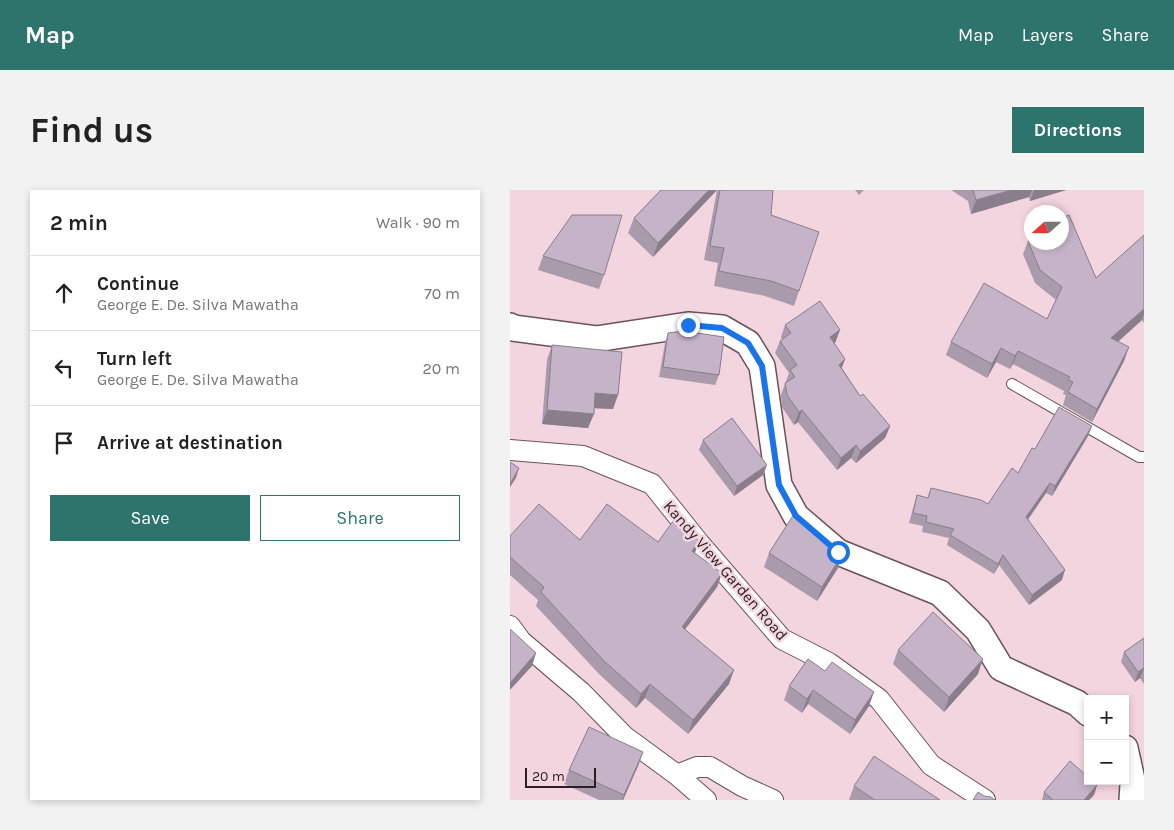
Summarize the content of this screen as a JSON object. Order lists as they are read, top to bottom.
{
  "streets": {
    "street": ["Kandy View Garden Road"]
  },
  "scale_bar": "20 m",
  "north": "left",
  "page": {
    "header": "Map",
    "nav": ["Map", "Layers", "Share"],
    "buttons": [
      "Directions",
      ["Save", "Share"]
    ],
    "title": "Find us",
    "heading": ["2 min", "Walk · 90 m"],
    "list": [
      ["Continue", "George E. De. Silva Mawatha", "70 m"],
      ["Turn left", "George E. De. Silva Mawatha", "20 m"],
      "Arrive at destination"
    ],
    "map_buttons": ["+", "−"],
    "scale": "20 m"
  }
}
